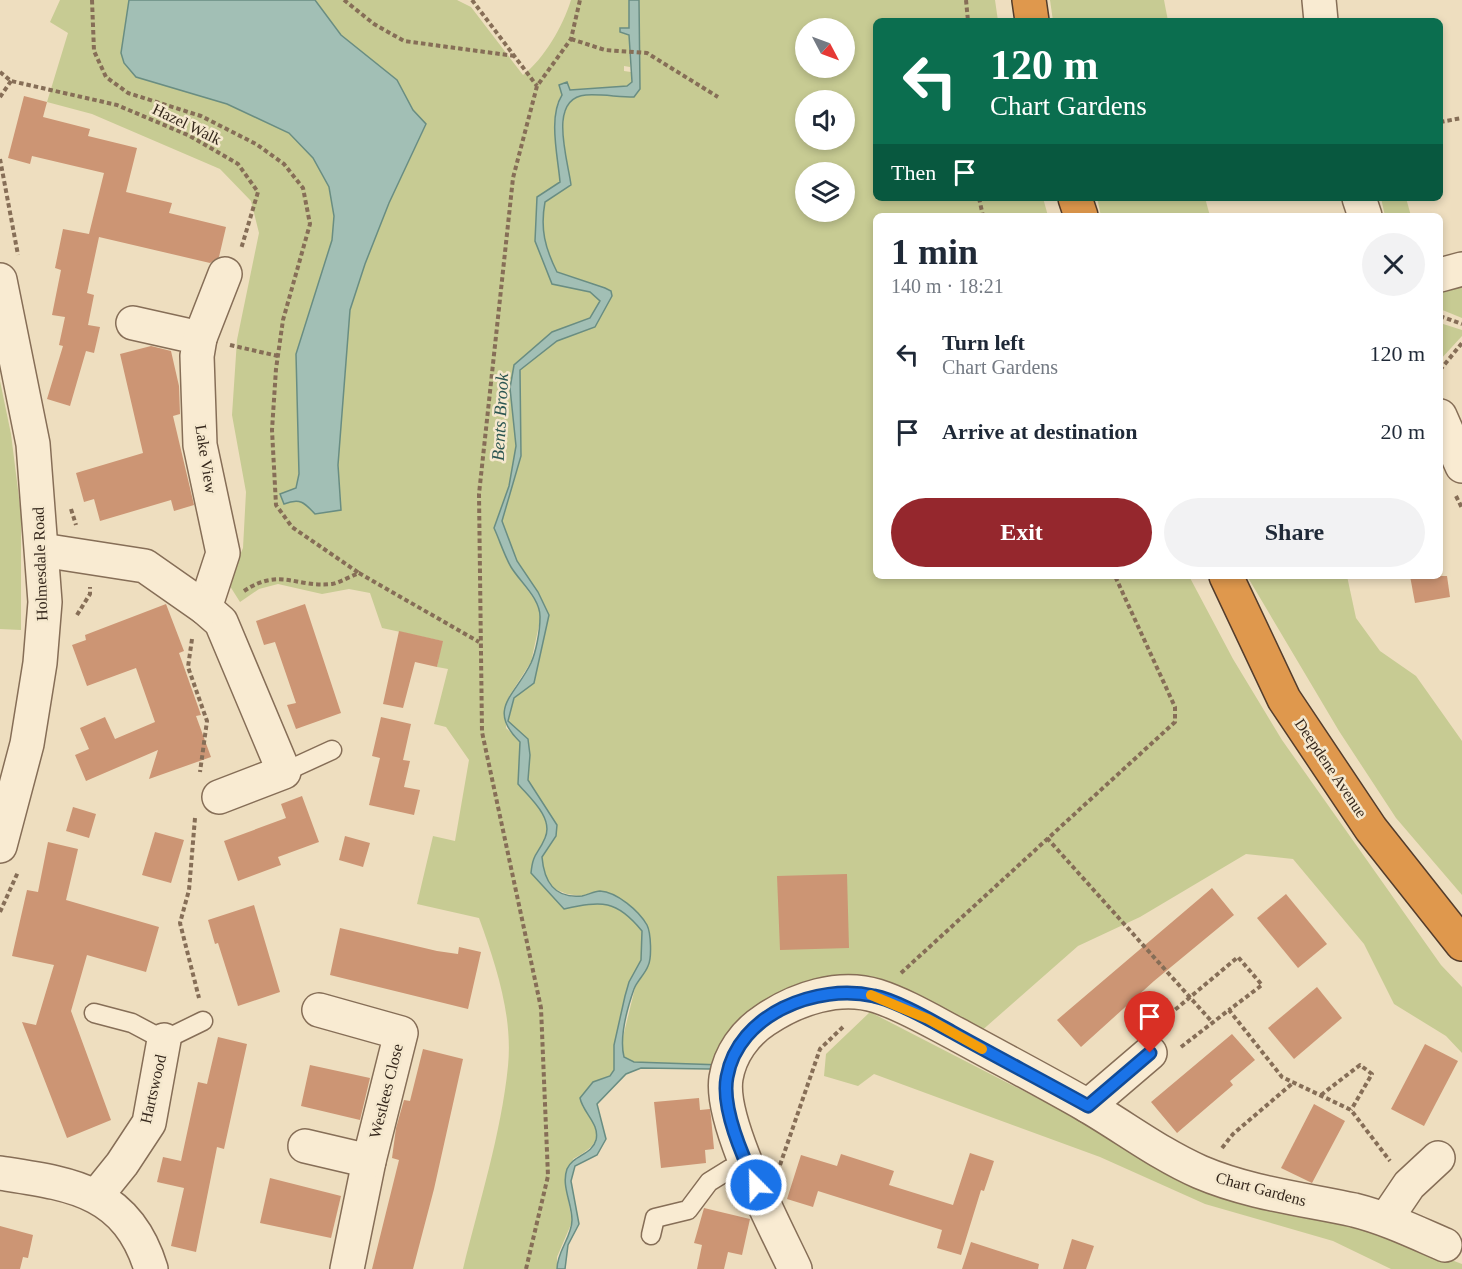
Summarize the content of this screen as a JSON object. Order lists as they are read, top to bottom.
{
  "streets": {
    "highway": ["Deepdene Avenue"],
    "street": [
      "Lake View",
      "Holmesdale Road",
      "Hartswood",
      "Westlees Close",
      "Chart Gardens"
    ],
    "path": ["Hazel Walk"]
  },
  "crossings": [
    ["Hazel Walk", "Lake View"]
  ],
  "water": ["Bents Brook"],
  "north": "bottom right",
  "page": {
    "turn": ["120 m", "Chart Gardens"],
    "then": "Then",
    "heading": ["1 min", "140 m · 18:21"],
    "list": [
      {
        "name": "Turn left",
        "note": "Chart Gardens",
        "value": "120 m"
      },
      {
        "name": "Arrive at destination",
        "value": "20 m"
      }
    ],
    "buttons": ["Exit", "Share"]
  }
}
